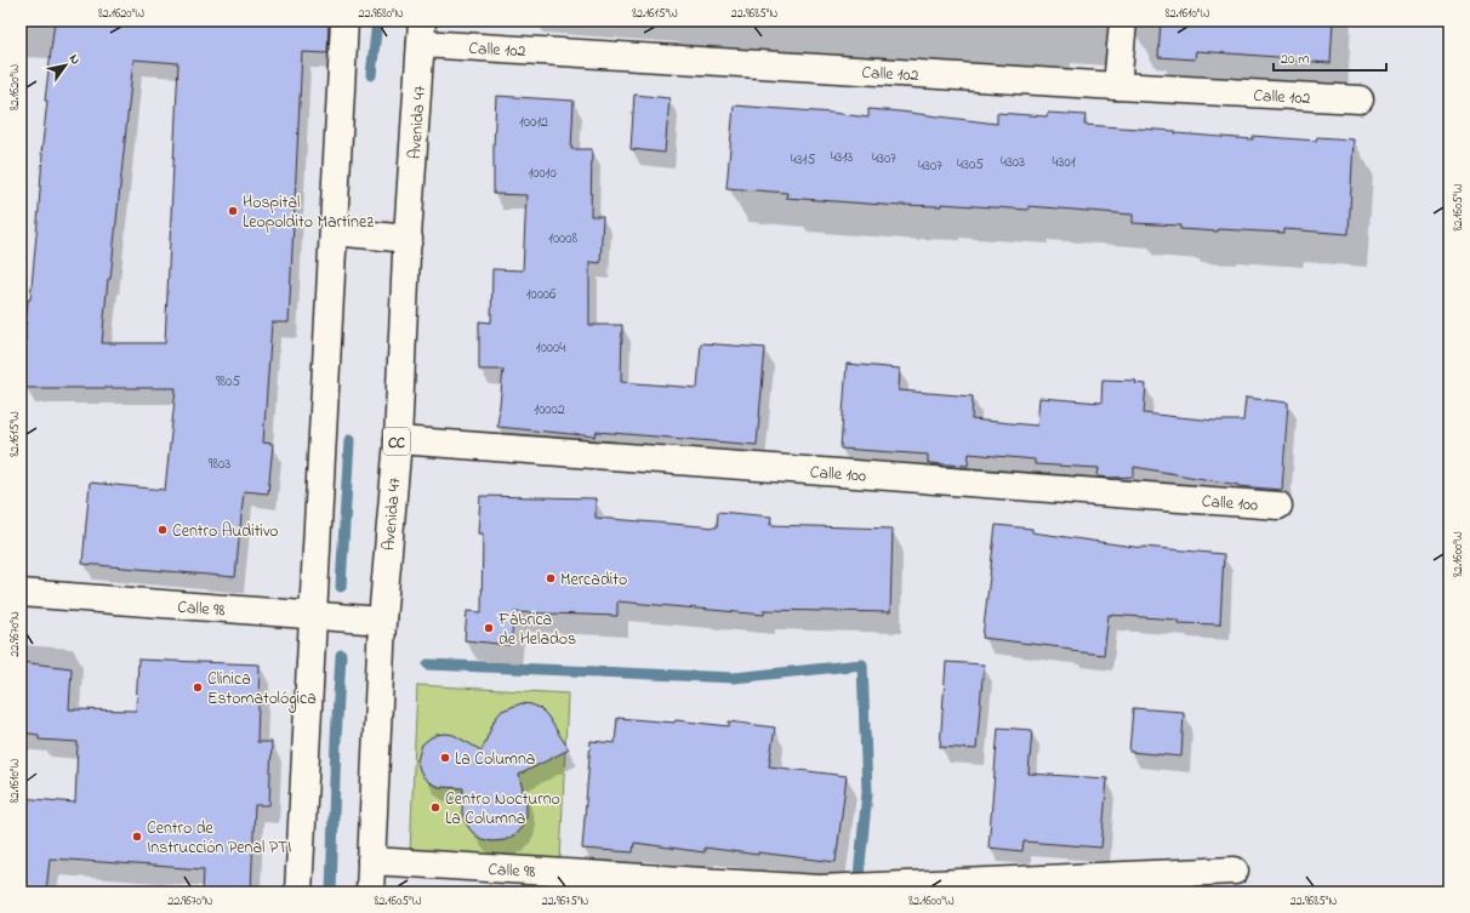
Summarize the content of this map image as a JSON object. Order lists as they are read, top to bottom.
{
  "streets": {
    "street": [
      "Calle 102",
      "Avenida 47",
      "CC",
      "Calle 100",
      "Calle 98"
    ]
  },
  "crossings": [
    ["Calle 102", "Avenida 47"],
    ["Avenida 47", "Calle 100"],
    ["Avenida 47", "Calle 98"]
  ],
  "places": [
    "Hospital Leopoldito Martínez",
    "Centro Auditivo",
    "Mercadito",
    "Fábrica de Helados",
    "Clínica Estomatológica",
    "La Columna",
    "Centro Nocturno La Columna",
    "Centro de Instrucción Penal PTI"
  ],
  "house_numbers": [
    "10012",
    "4313",
    "4307",
    "4315",
    "4303",
    "4301",
    "4305",
    "4307",
    "10010",
    "10008",
    "10006",
    "10004",
    "9805",
    "10002",
    "9803"
  ],
  "scale_bar": "20 m",
  "north": "top right",
  "coordinates": [
    "82.1620°W",
    "22.9680°N",
    "82.1615°W",
    "22.9685°N",
    "82.1610°W",
    "82.1605°W",
    "82.1600°W",
    "22.9670°N",
    "22.9675°N"
  ]
}
